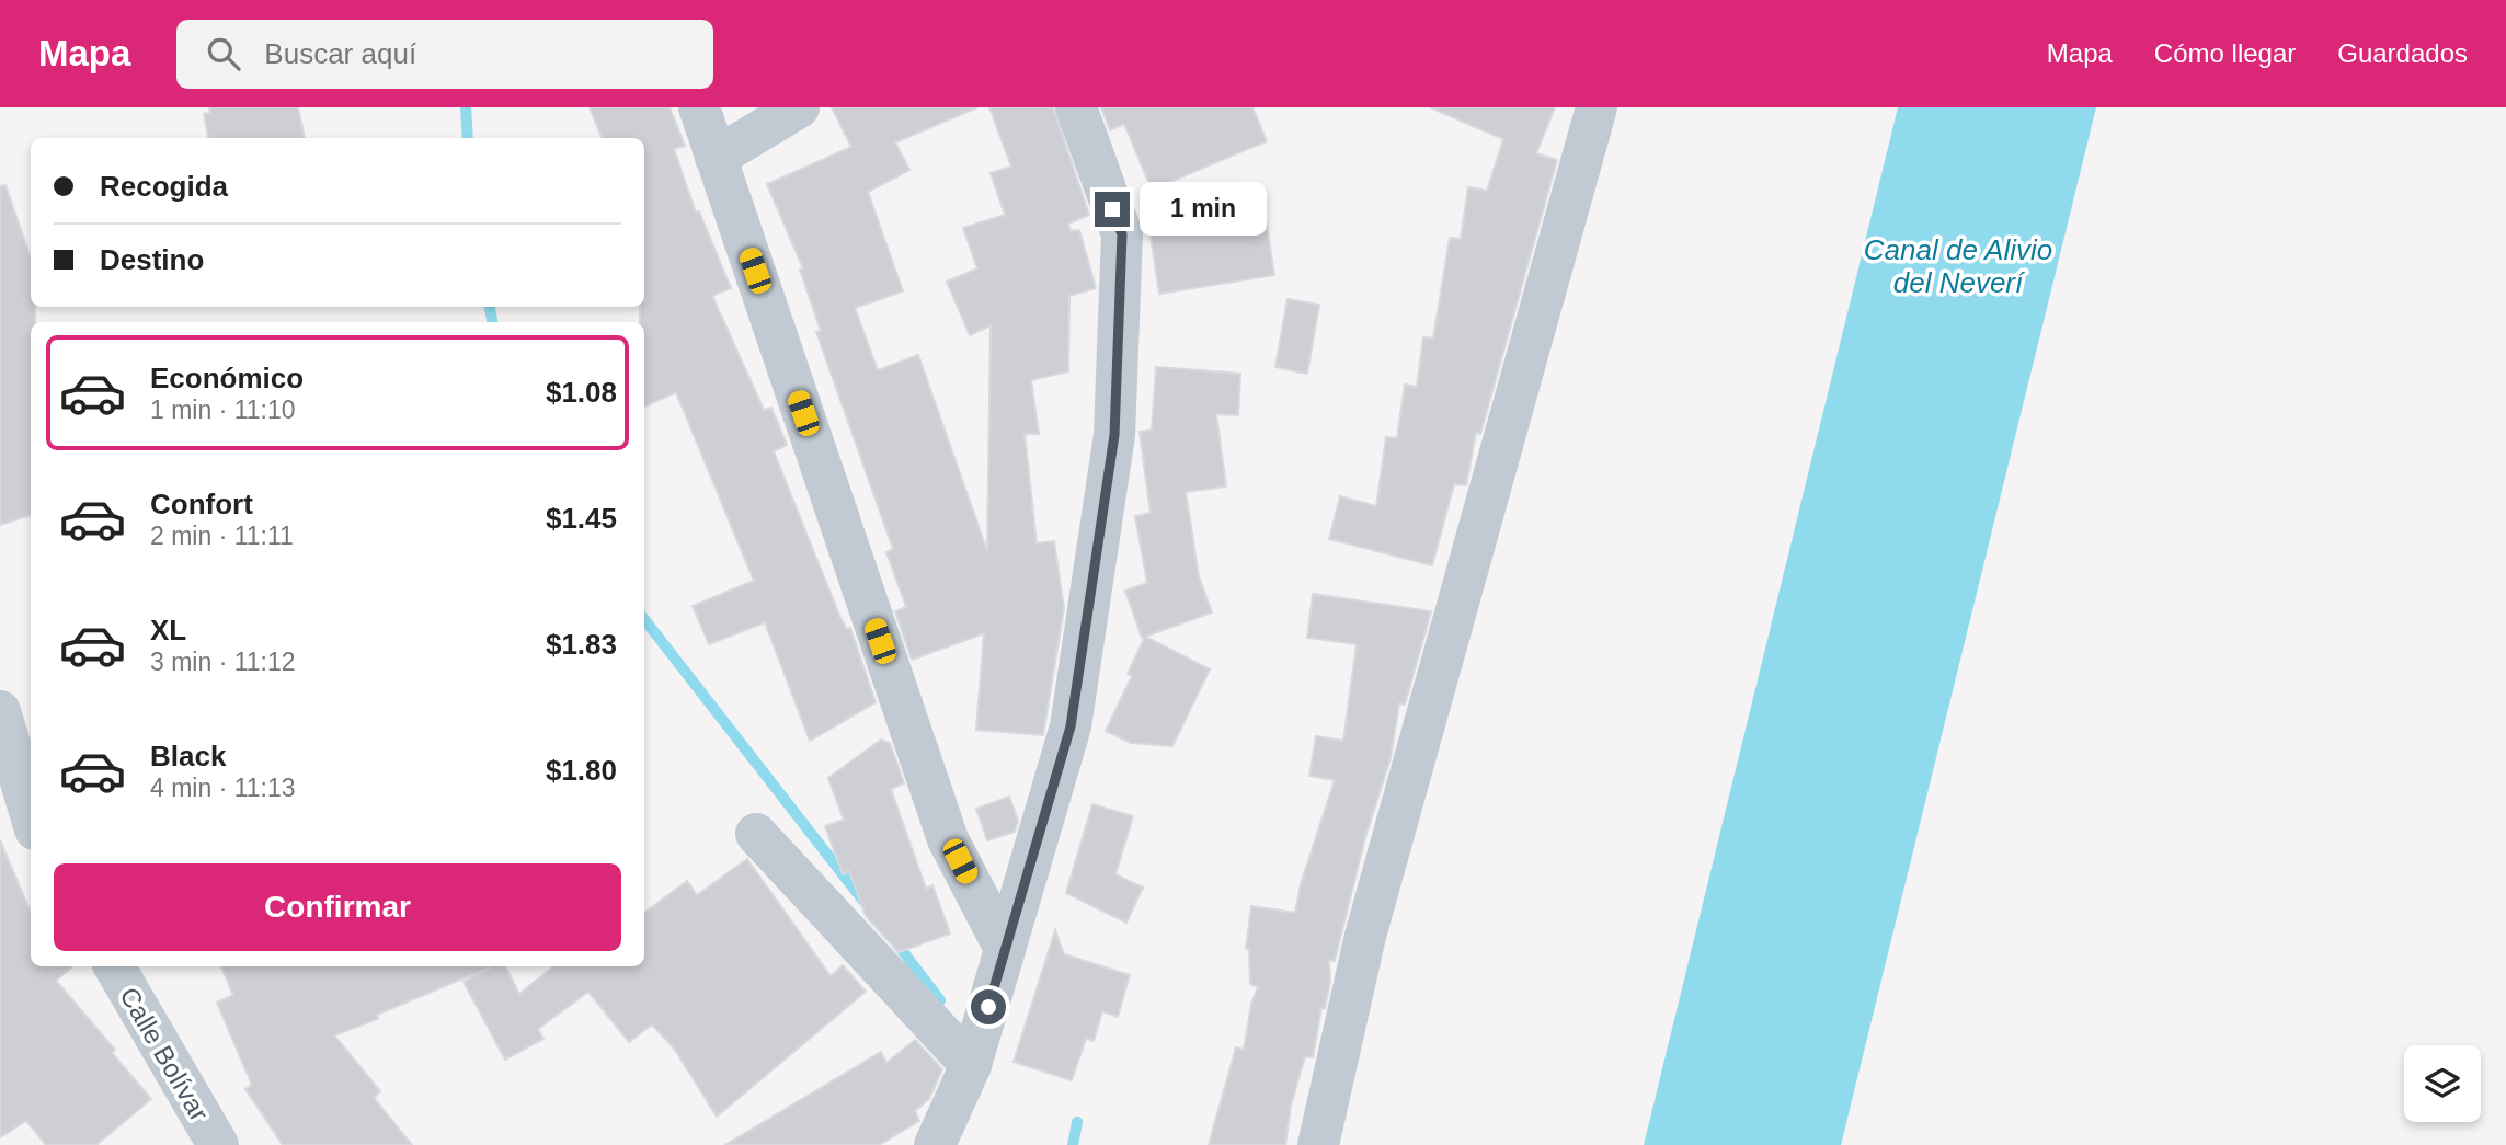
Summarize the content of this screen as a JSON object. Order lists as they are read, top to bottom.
{
  "streets": {
    "street": ["Calle Bolívar"]
  },
  "water": ["Canal de Alivio del Neverí"],
  "page": {
    "header": "Mapa",
    "search": "Buscar aquí",
    "nav": ["Mapa", "Cómo llegar", "Guardados"],
    "banner": ["Recogida", "Destino"],
    "bubble": "1 min",
    "list": [
      {
        "name": "Económico",
        "note": "1 min · 11:10",
        "value": "$1.08"
      },
      {
        "name": "Confort",
        "note": "2 min · 11:11",
        "value": "$1.45"
      },
      {
        "name": "XL",
        "note": "3 min · 11:12",
        "value": "$1.83"
      },
      {
        "name": "Black",
        "note": "4 min · 11:13",
        "value": "$1.80"
      }
    ],
    "buttons": "Confirmar"
  }
}
